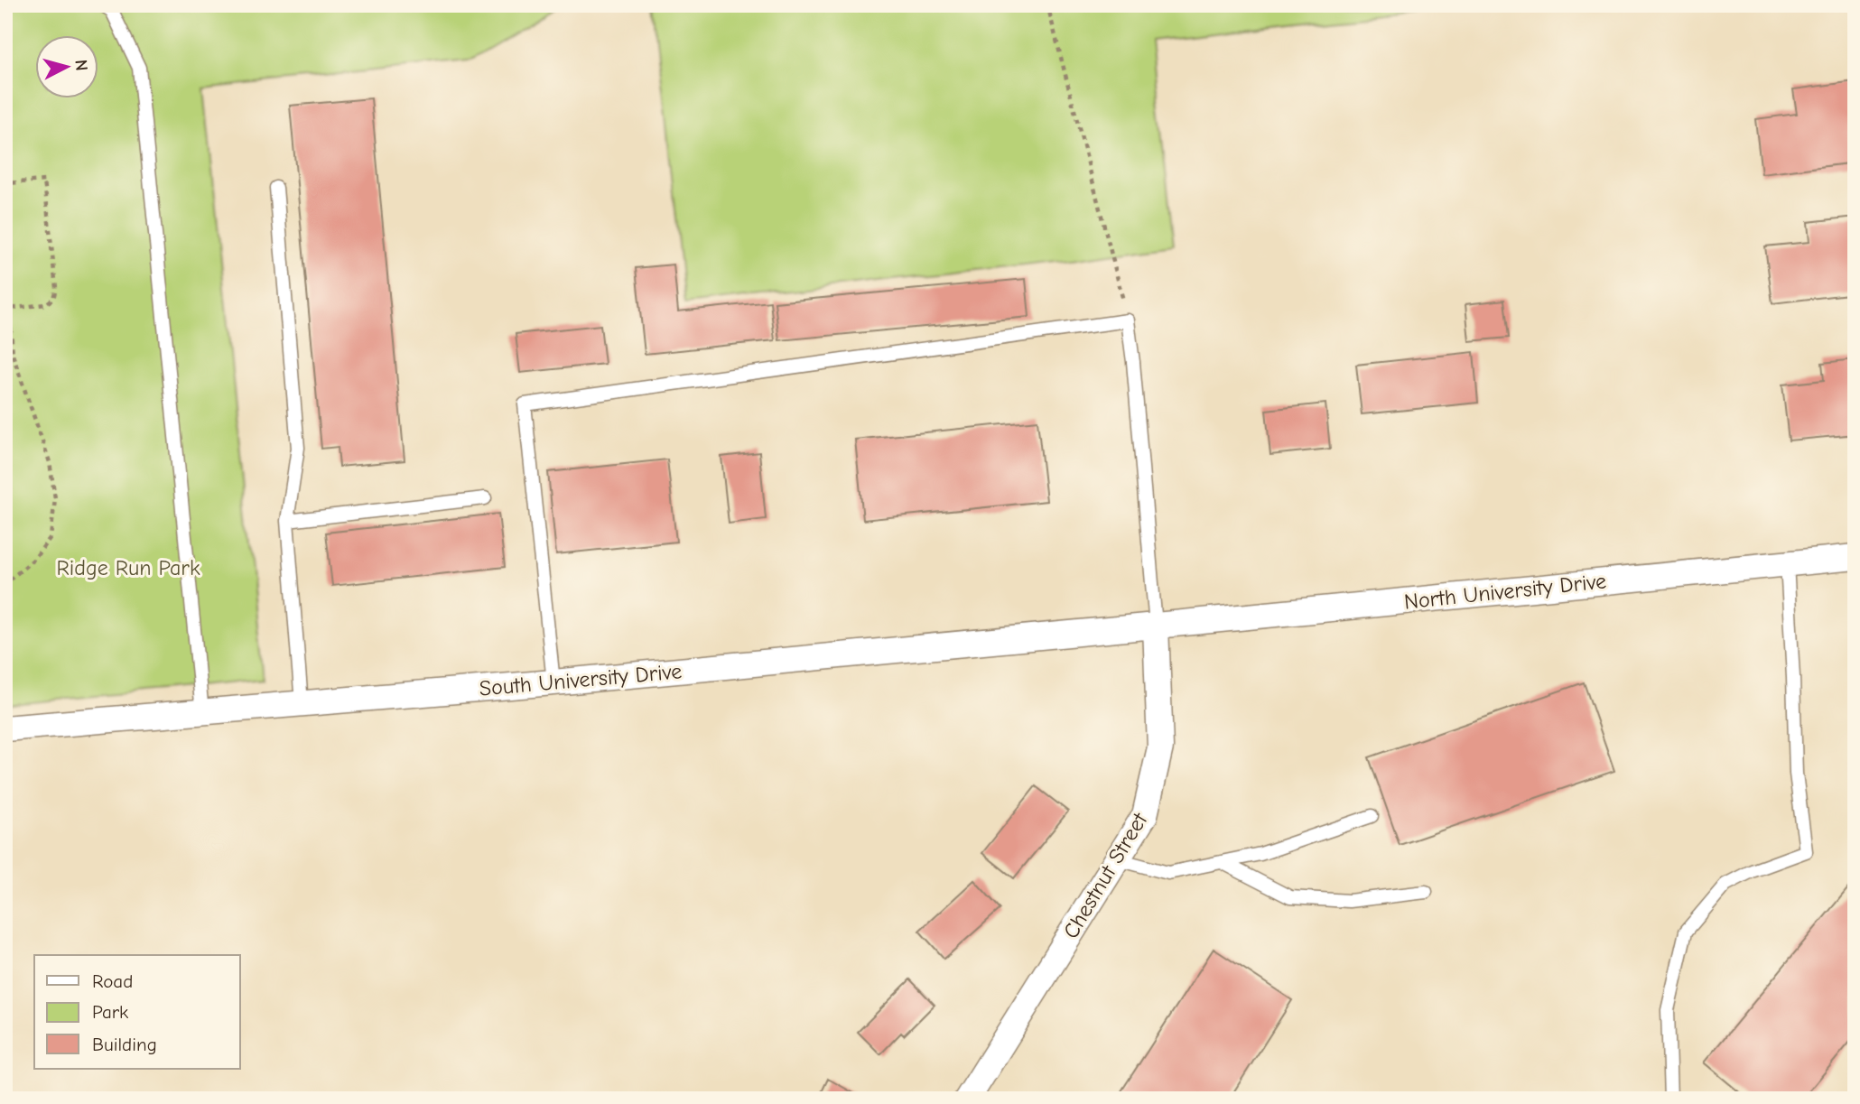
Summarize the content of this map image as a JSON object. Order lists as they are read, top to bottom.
{
  "streets": {
    "street": ["North University Drive", "South University Drive", "Chestnut Street"]
  },
  "crossings": [
    ["North University Drive", "South University Drive"],
    ["North University Drive", "Chestnut Street"],
    ["South University Drive", "Chestnut Street"]
  ],
  "parks": ["Ridge Run Park"],
  "legend": ["Road", "Park", "Building"],
  "north": "right"
}
